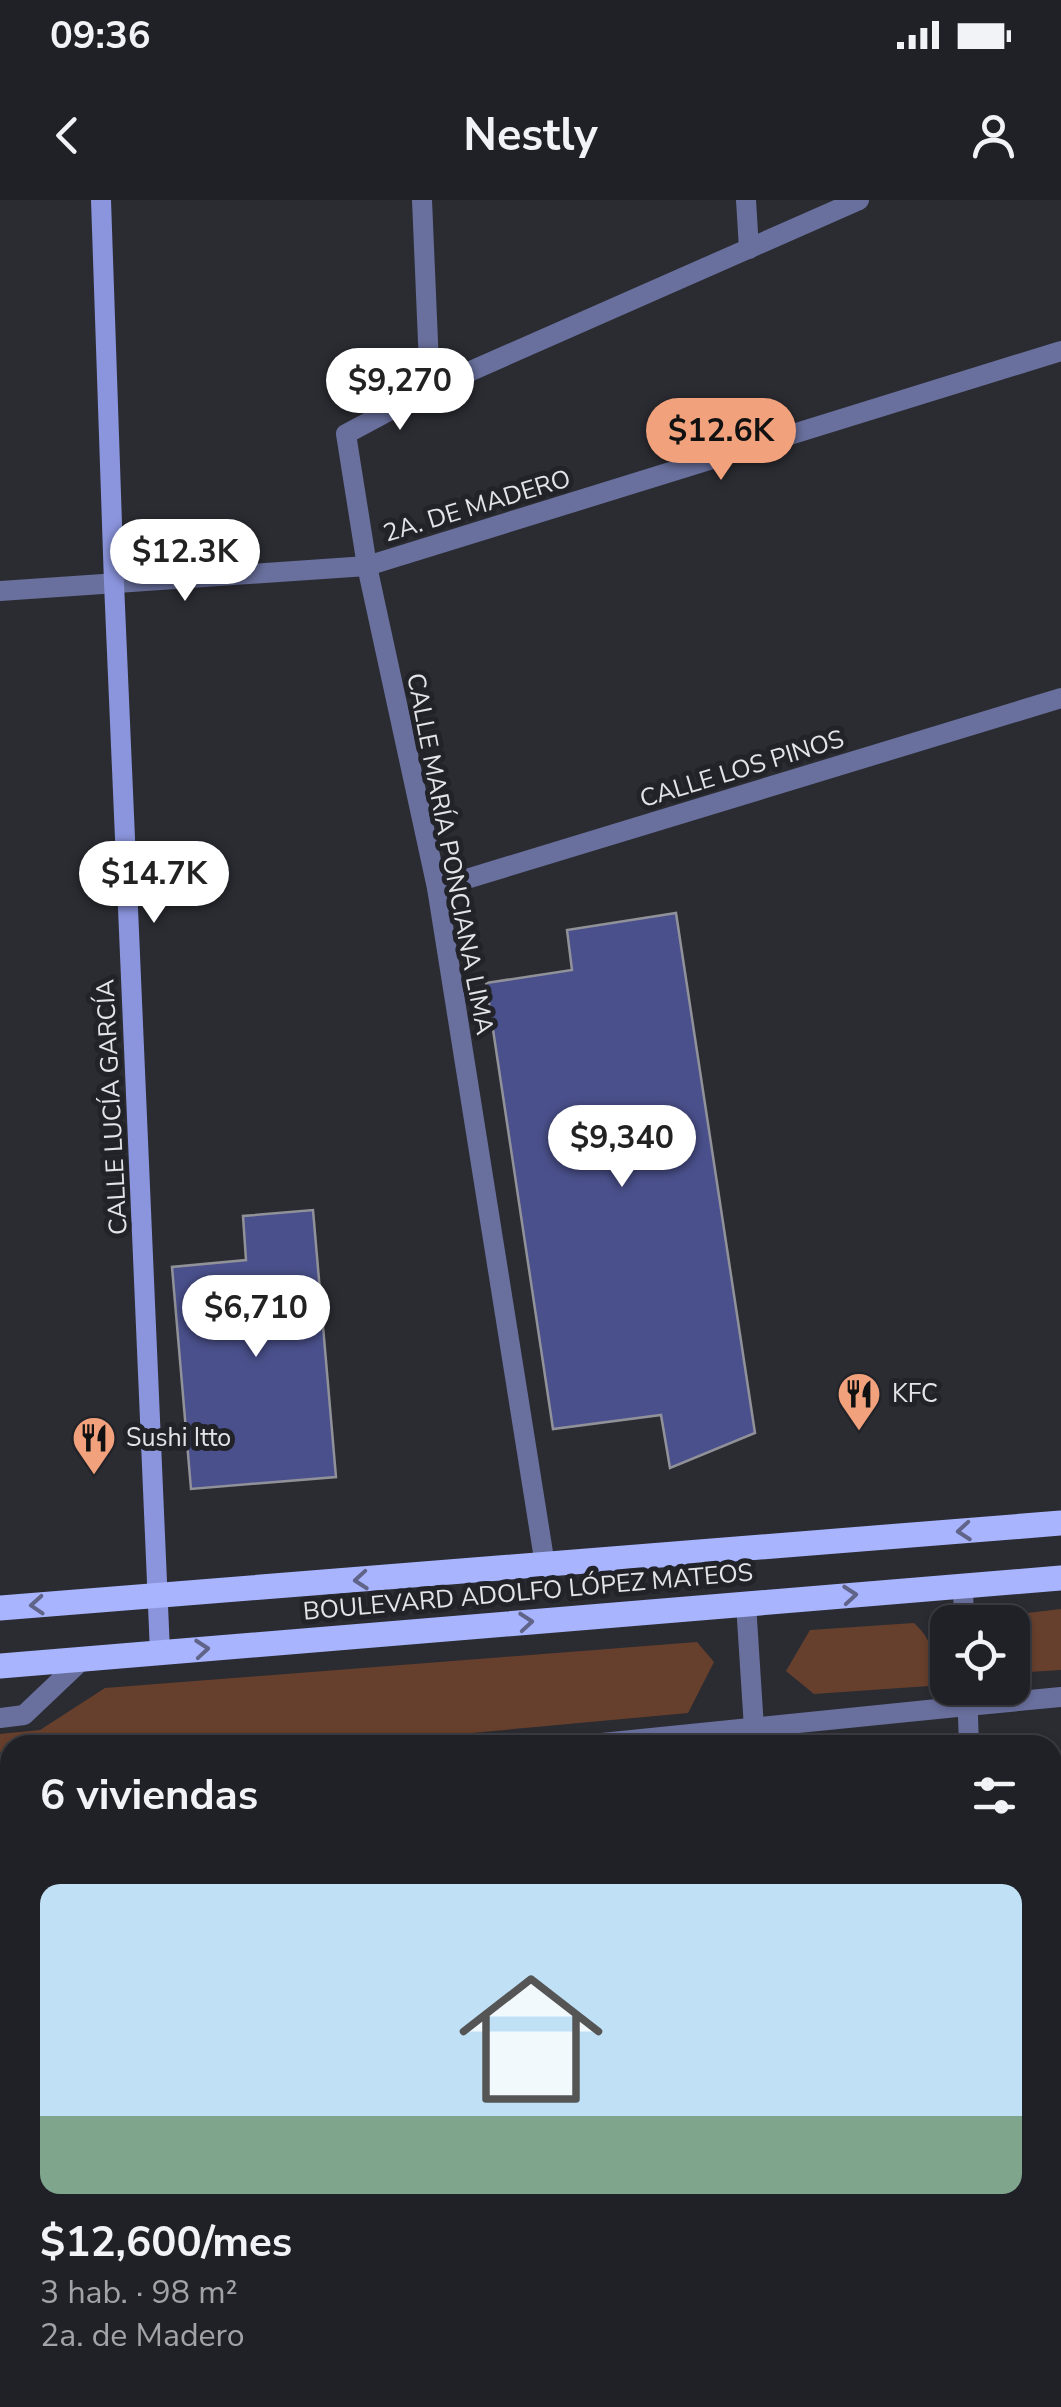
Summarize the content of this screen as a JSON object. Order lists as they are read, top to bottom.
{
  "streets": {
    "main road": ["BOULEVARD ADOLFO LÓPEZ MATEOS"],
    "street": [
      "2A. DE MADERO",
      "CALLE LOS PINOS",
      "CALLE MARÍA PONCIANA LIMA",
      "CALLE LUCÍA GARCÍA"
    ]
  },
  "crossings": [
    ["2A. DE MADERO", "CALLE MARÍA PONCIANA LIMA"],
    ["2A. DE MADERO", "CALLE LUCÍA GARCÍA"],
    ["CALLE LOS PINOS", "CALLE MARÍA PONCIANA LIMA"],
    ["CALLE MARÍA PONCIANA LIMA", "BOULEVARD ADOLFO LÓPEZ MATEOS"],
    ["CALLE LUCÍA GARCÍA", "BOULEVARD ADOLFO LÓPEZ MATEOS"]
  ],
  "places": {
    "restaurant": ["KFC", "Sushi Itto"]
  },
  "page": {
    "status": "09:36",
    "header": "Nestly",
    "price": [
      "$9,270",
      "$12.6K",
      "$12.3K",
      "$14.7K",
      "$9,340",
      "$6,710"
    ],
    "heading": "6 viviendas",
    "list": [
      {
        "name": "$12,600/mes",
        "note": "3 hab. · 98 m² · 2a. de Madero"
      }
    ]
  }
}
